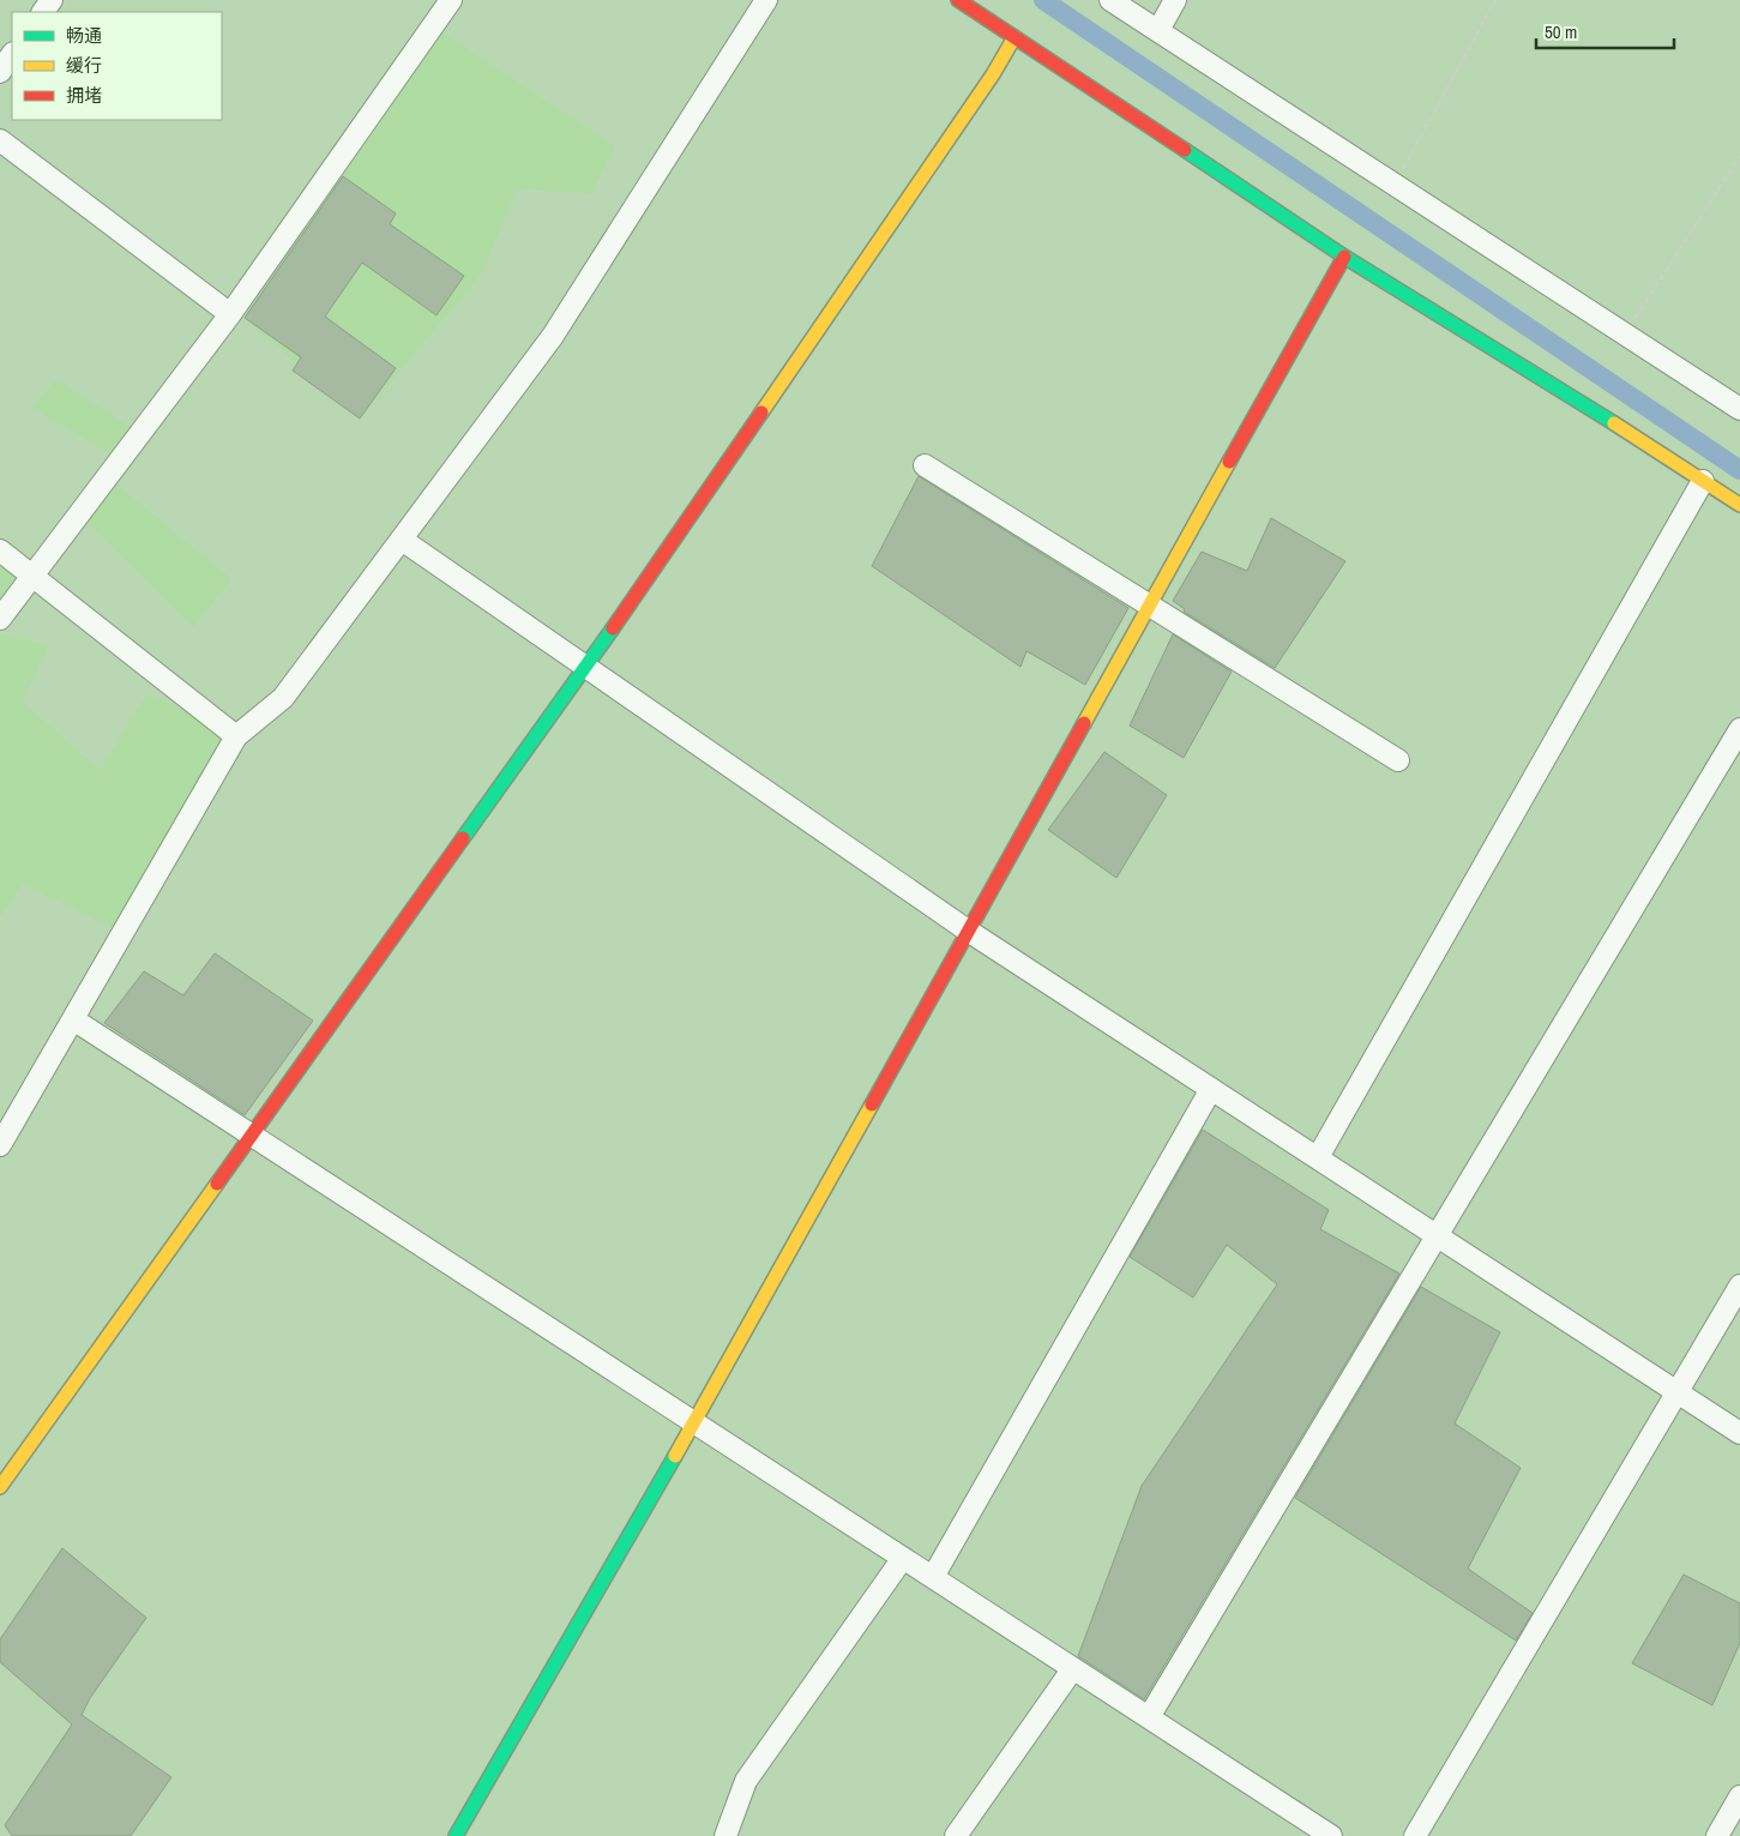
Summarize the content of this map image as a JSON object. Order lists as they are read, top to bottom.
{
  "legend": ["畅通", "缓行", "拥堵"],
  "scale_bar": "50 m"
}
